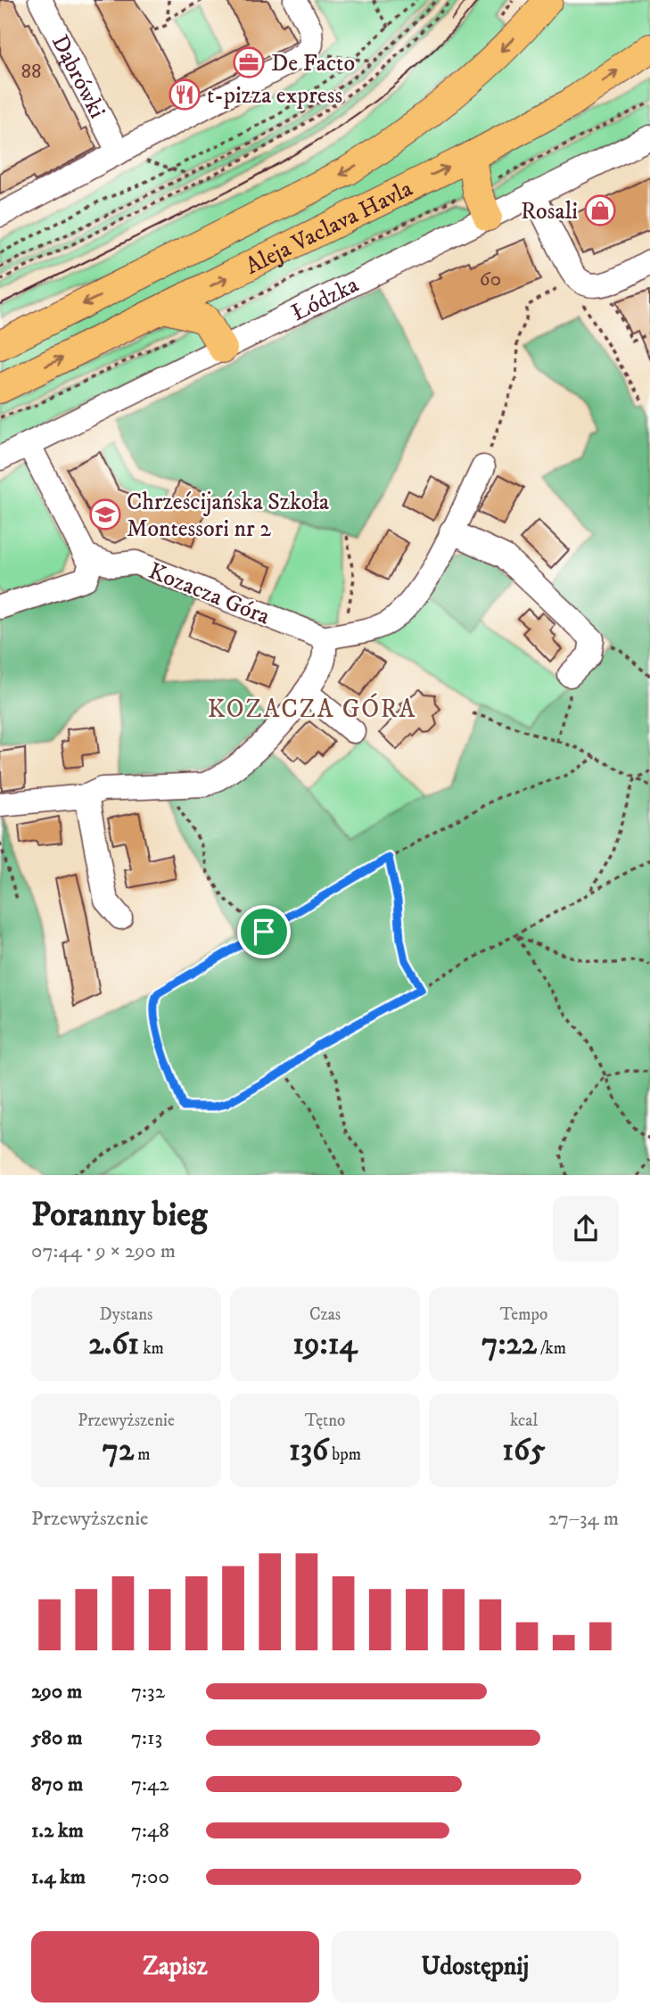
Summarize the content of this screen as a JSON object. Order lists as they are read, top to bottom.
{
  "streets": {
    "main road": ["Aleja Vaclava Havla"],
    "street": ["Dąbrówki", "Łódzka", "Kozacza Góra"]
  },
  "districts": ["KOZACZA GÓRA"],
  "places": {
    "office": ["De Facto"],
    "restaurant": ["t-pizza express"],
    "shop": ["Rosali"],
    "school or university": ["Chrześcijańska Szkoła Montessori nr 2"]
  },
  "house_numbers": ["88", "60"],
  "page": {
    "heading": ["Poranny bieg", "07:44 · 9 × 290 m"],
    "stats": [
      ["Dystans", "2.61 km"],
      ["Czas", "19:14"],
      ["Tempo", "7:22 /km"],
      ["Przewyższenie", "72 m"],
      ["Tętno", "136 bpm"],
      ["kcal", "165"]
    ],
    "chart": ["Przewyższenie", "27–34 m"],
    "list": [
      {
        "name": "290 m",
        "note": "7:32"
      },
      {
        "name": "580 m",
        "note": "7:13"
      },
      {
        "name": "870 m",
        "note": "7:42"
      },
      {
        "name": "1.2 km",
        "note": "7:48"
      },
      {
        "name": "1.4 km",
        "note": "7:00"
      }
    ],
    "buttons": ["Zapisz", "Udostępnij"]
  }
}
